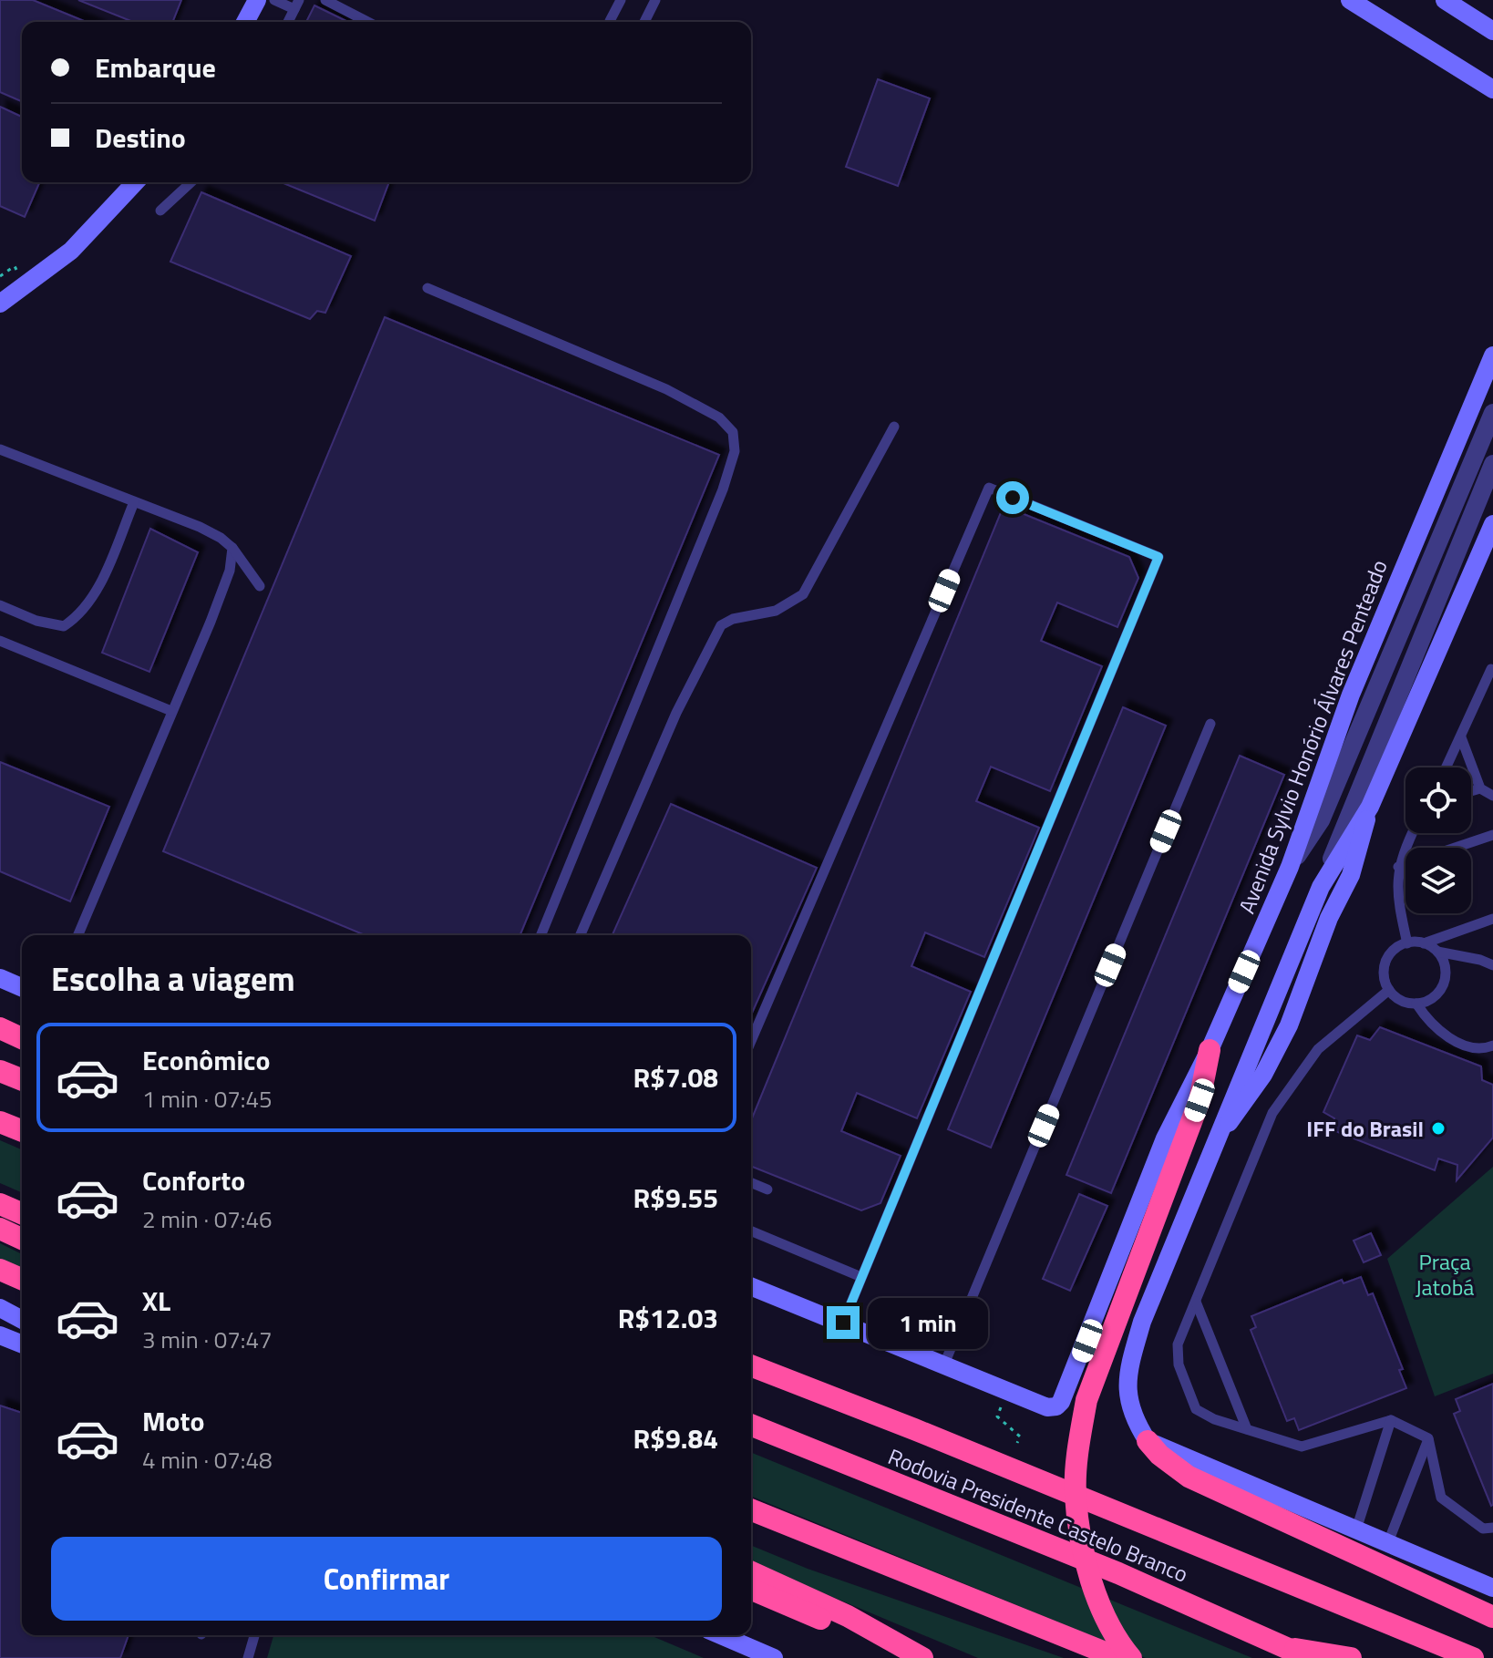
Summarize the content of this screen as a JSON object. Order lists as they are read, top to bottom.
{
  "streets": {
    "highway": ["Rodovia Presidente Castelo Branco"],
    "street": ["Avenida Sylvio Honório Álvares Penteado"]
  },
  "parks": ["Praça Jatobá"],
  "places": ["IFF do Brasil"],
  "page": {
    "banner": ["Embarque", "Destino"],
    "heading": "Escolha a viagem",
    "list": [
      {
        "name": "Econômico",
        "note": "1 min · 07:45",
        "value": "R$7.08"
      },
      {
        "name": "Conforto",
        "note": "2 min · 07:46",
        "value": "R$9.55"
      },
      {
        "name": "XL",
        "note": "3 min · 07:47",
        "value": "R$12.03"
      },
      {
        "name": "Moto",
        "note": "4 min · 07:48",
        "value": "R$9.84"
      }
    ],
    "bubble": "1 min",
    "buttons": "Confirmar"
  }
}
